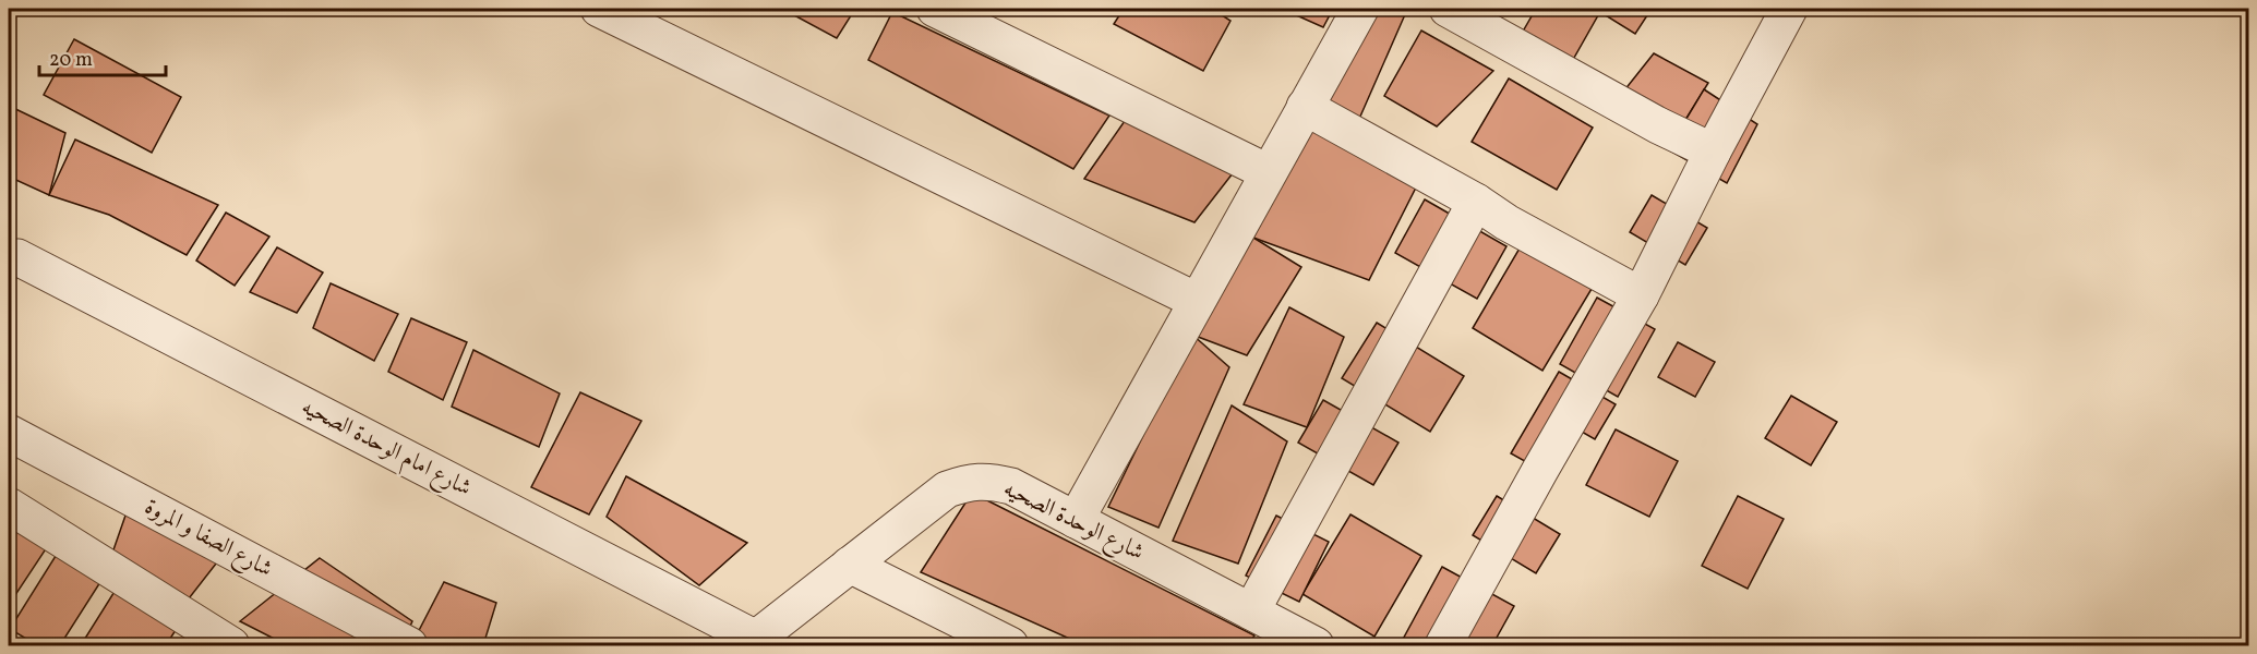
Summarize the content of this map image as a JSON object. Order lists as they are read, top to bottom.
{
  "streets": {
    "street": ["شارع امام الوحدة الصحيه", "شارع الوحدة الصحيه", "شارع الصفا و المروة"]
  },
  "crossings": [
    ["شارع امام الوحدة الصحيه", "شارع الوحدة الصحيه"]
  ],
  "scale_bar": "20 m"
}
